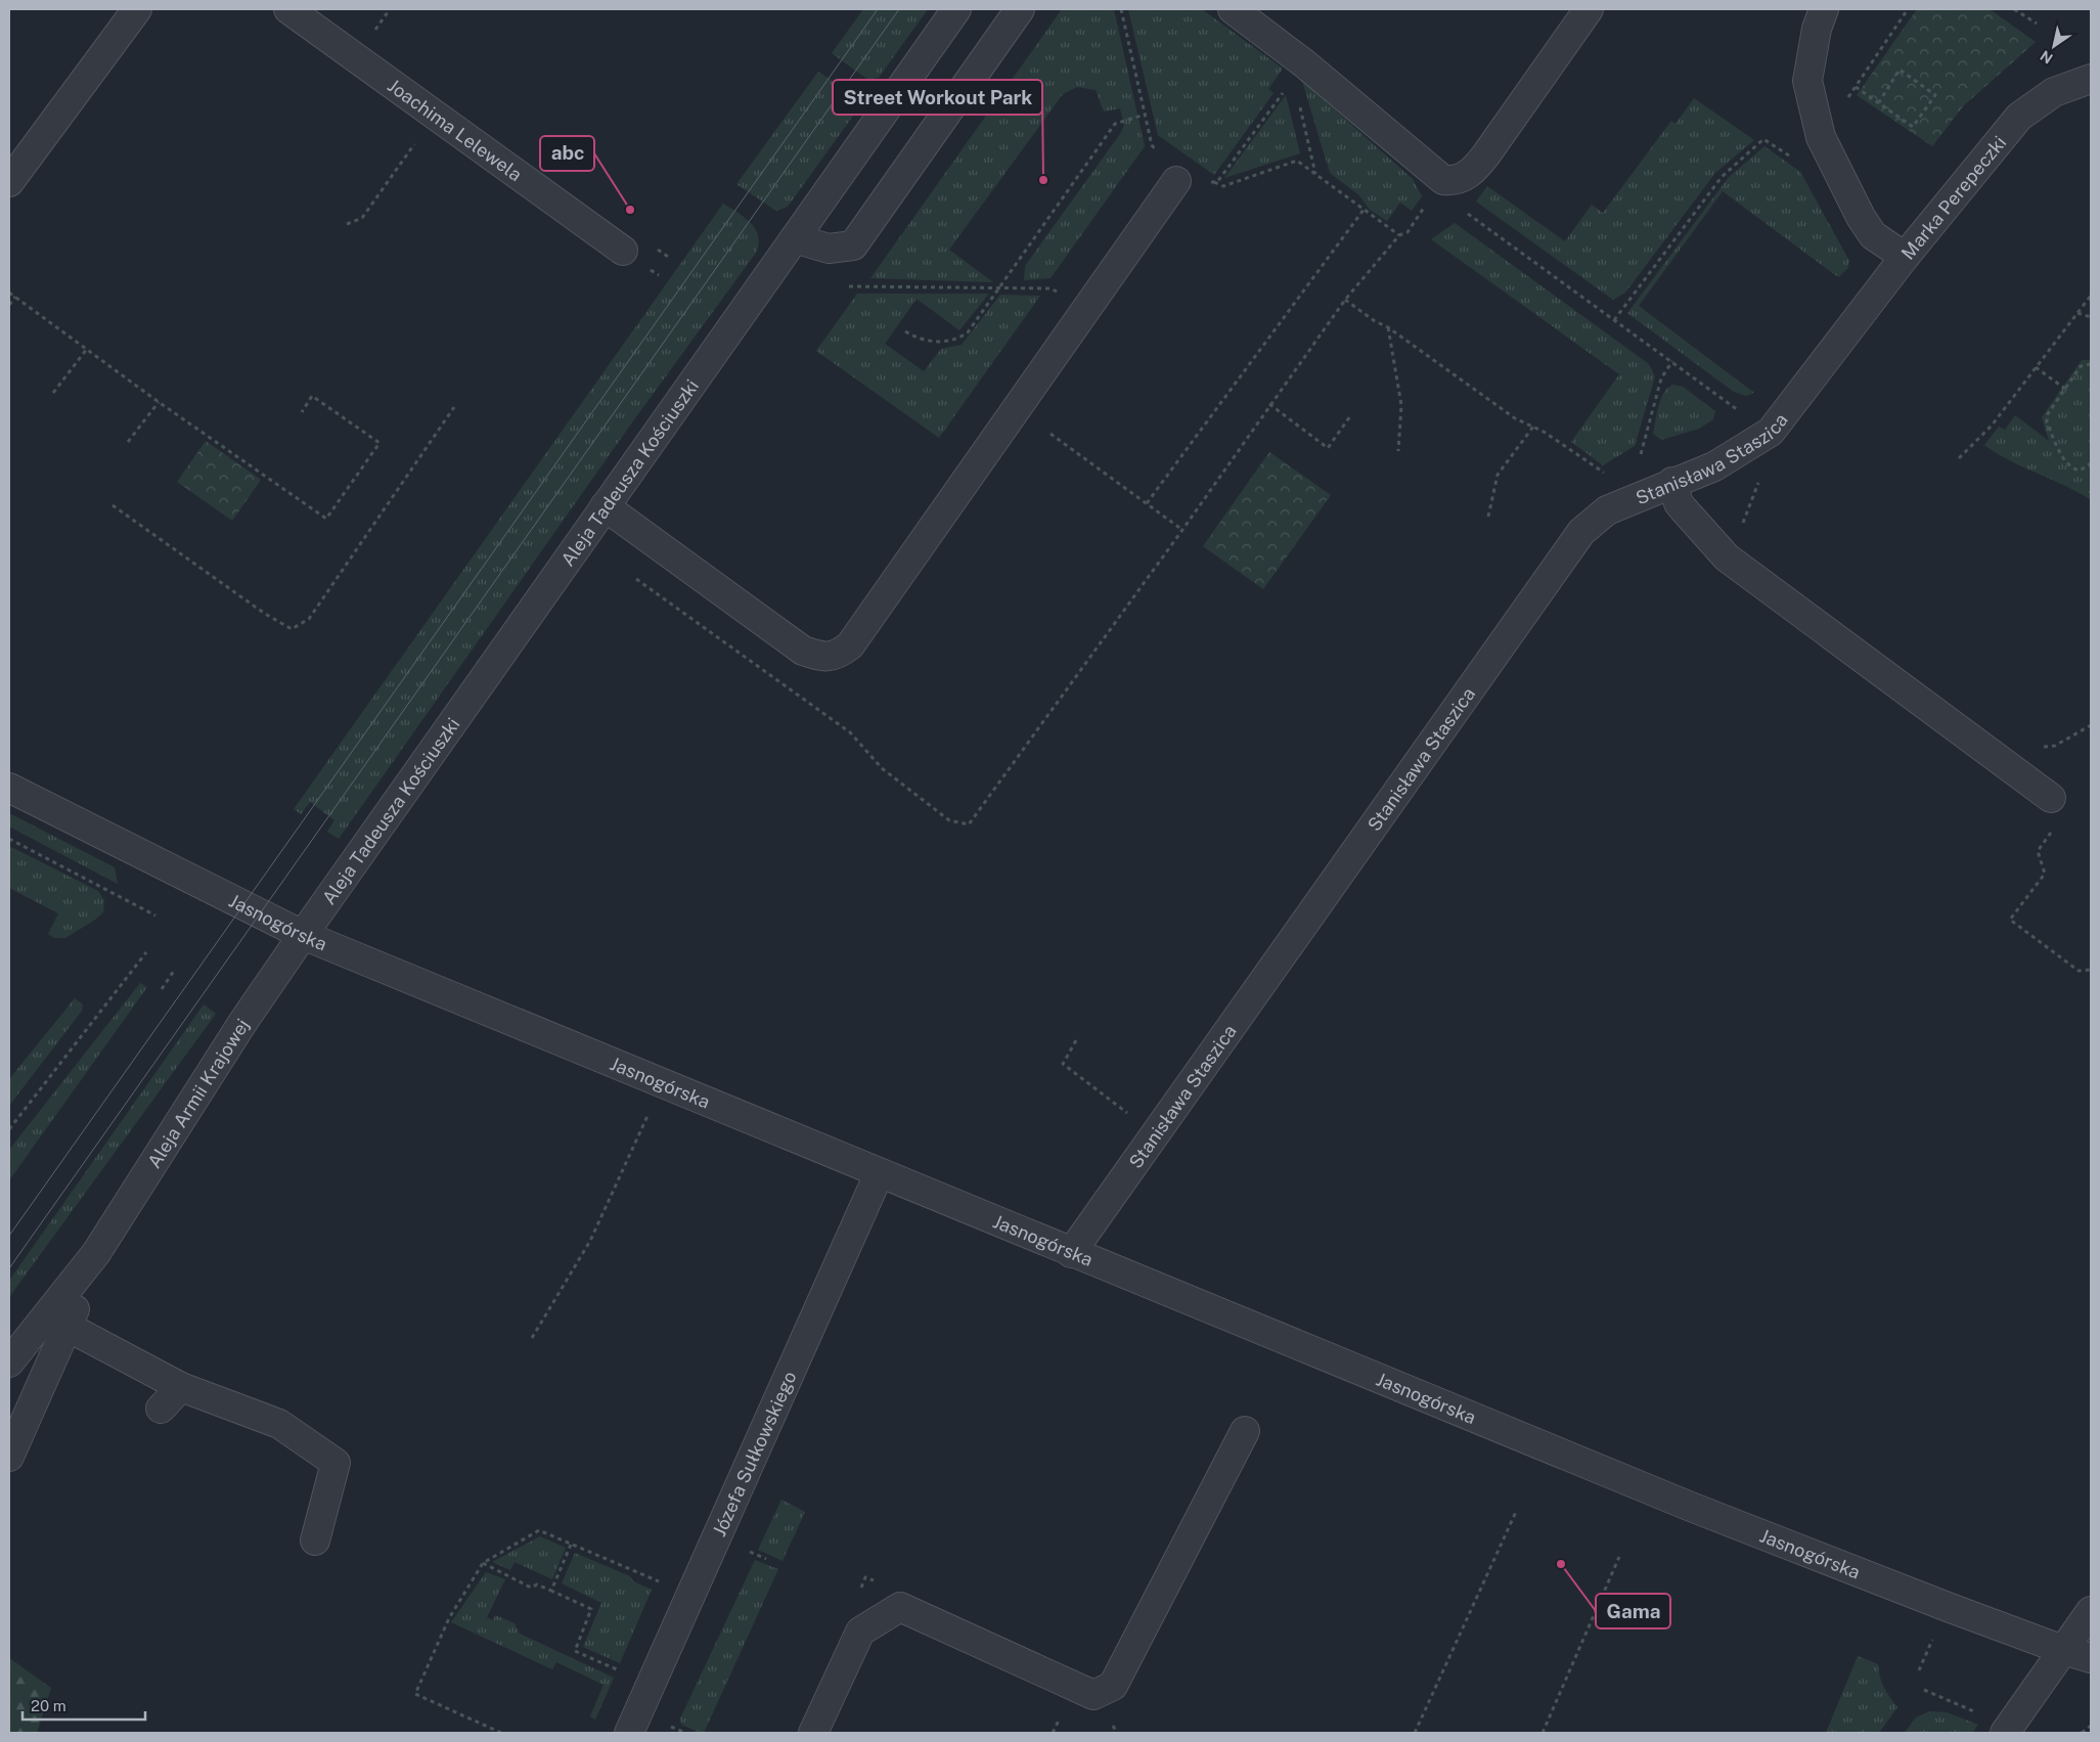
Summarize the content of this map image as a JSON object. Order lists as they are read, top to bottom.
{
  "streets": {
    "street": [
      "Joachima Lelewela",
      "Marka Perepeczki",
      "Stanisława Staszica",
      "Aleja Tadeusza Kościuszki",
      "Jasnogórska",
      "Aleja Armii Krajowej",
      "Józefa Sułkowskiego"
    ]
  },
  "crossings": [
    ["Marka Perepeczki", "Stanisława Staszica"],
    ["Stanisława Staszica", "Jasnogórska"],
    ["Aleja Tadeusza Kościuszki", "Jasnogórska"],
    ["Aleja Tadeusza Kościuszki", "Aleja Armii Krajowej"],
    ["Jasnogórska", "Aleja Armii Krajowej"],
    ["Jasnogórska", "Józefa Sułkowskiego"]
  ],
  "places": ["Street Workout Park", "abc", "Gama"],
  "scale_bar": "20 m",
  "north": "bottom left"
}
